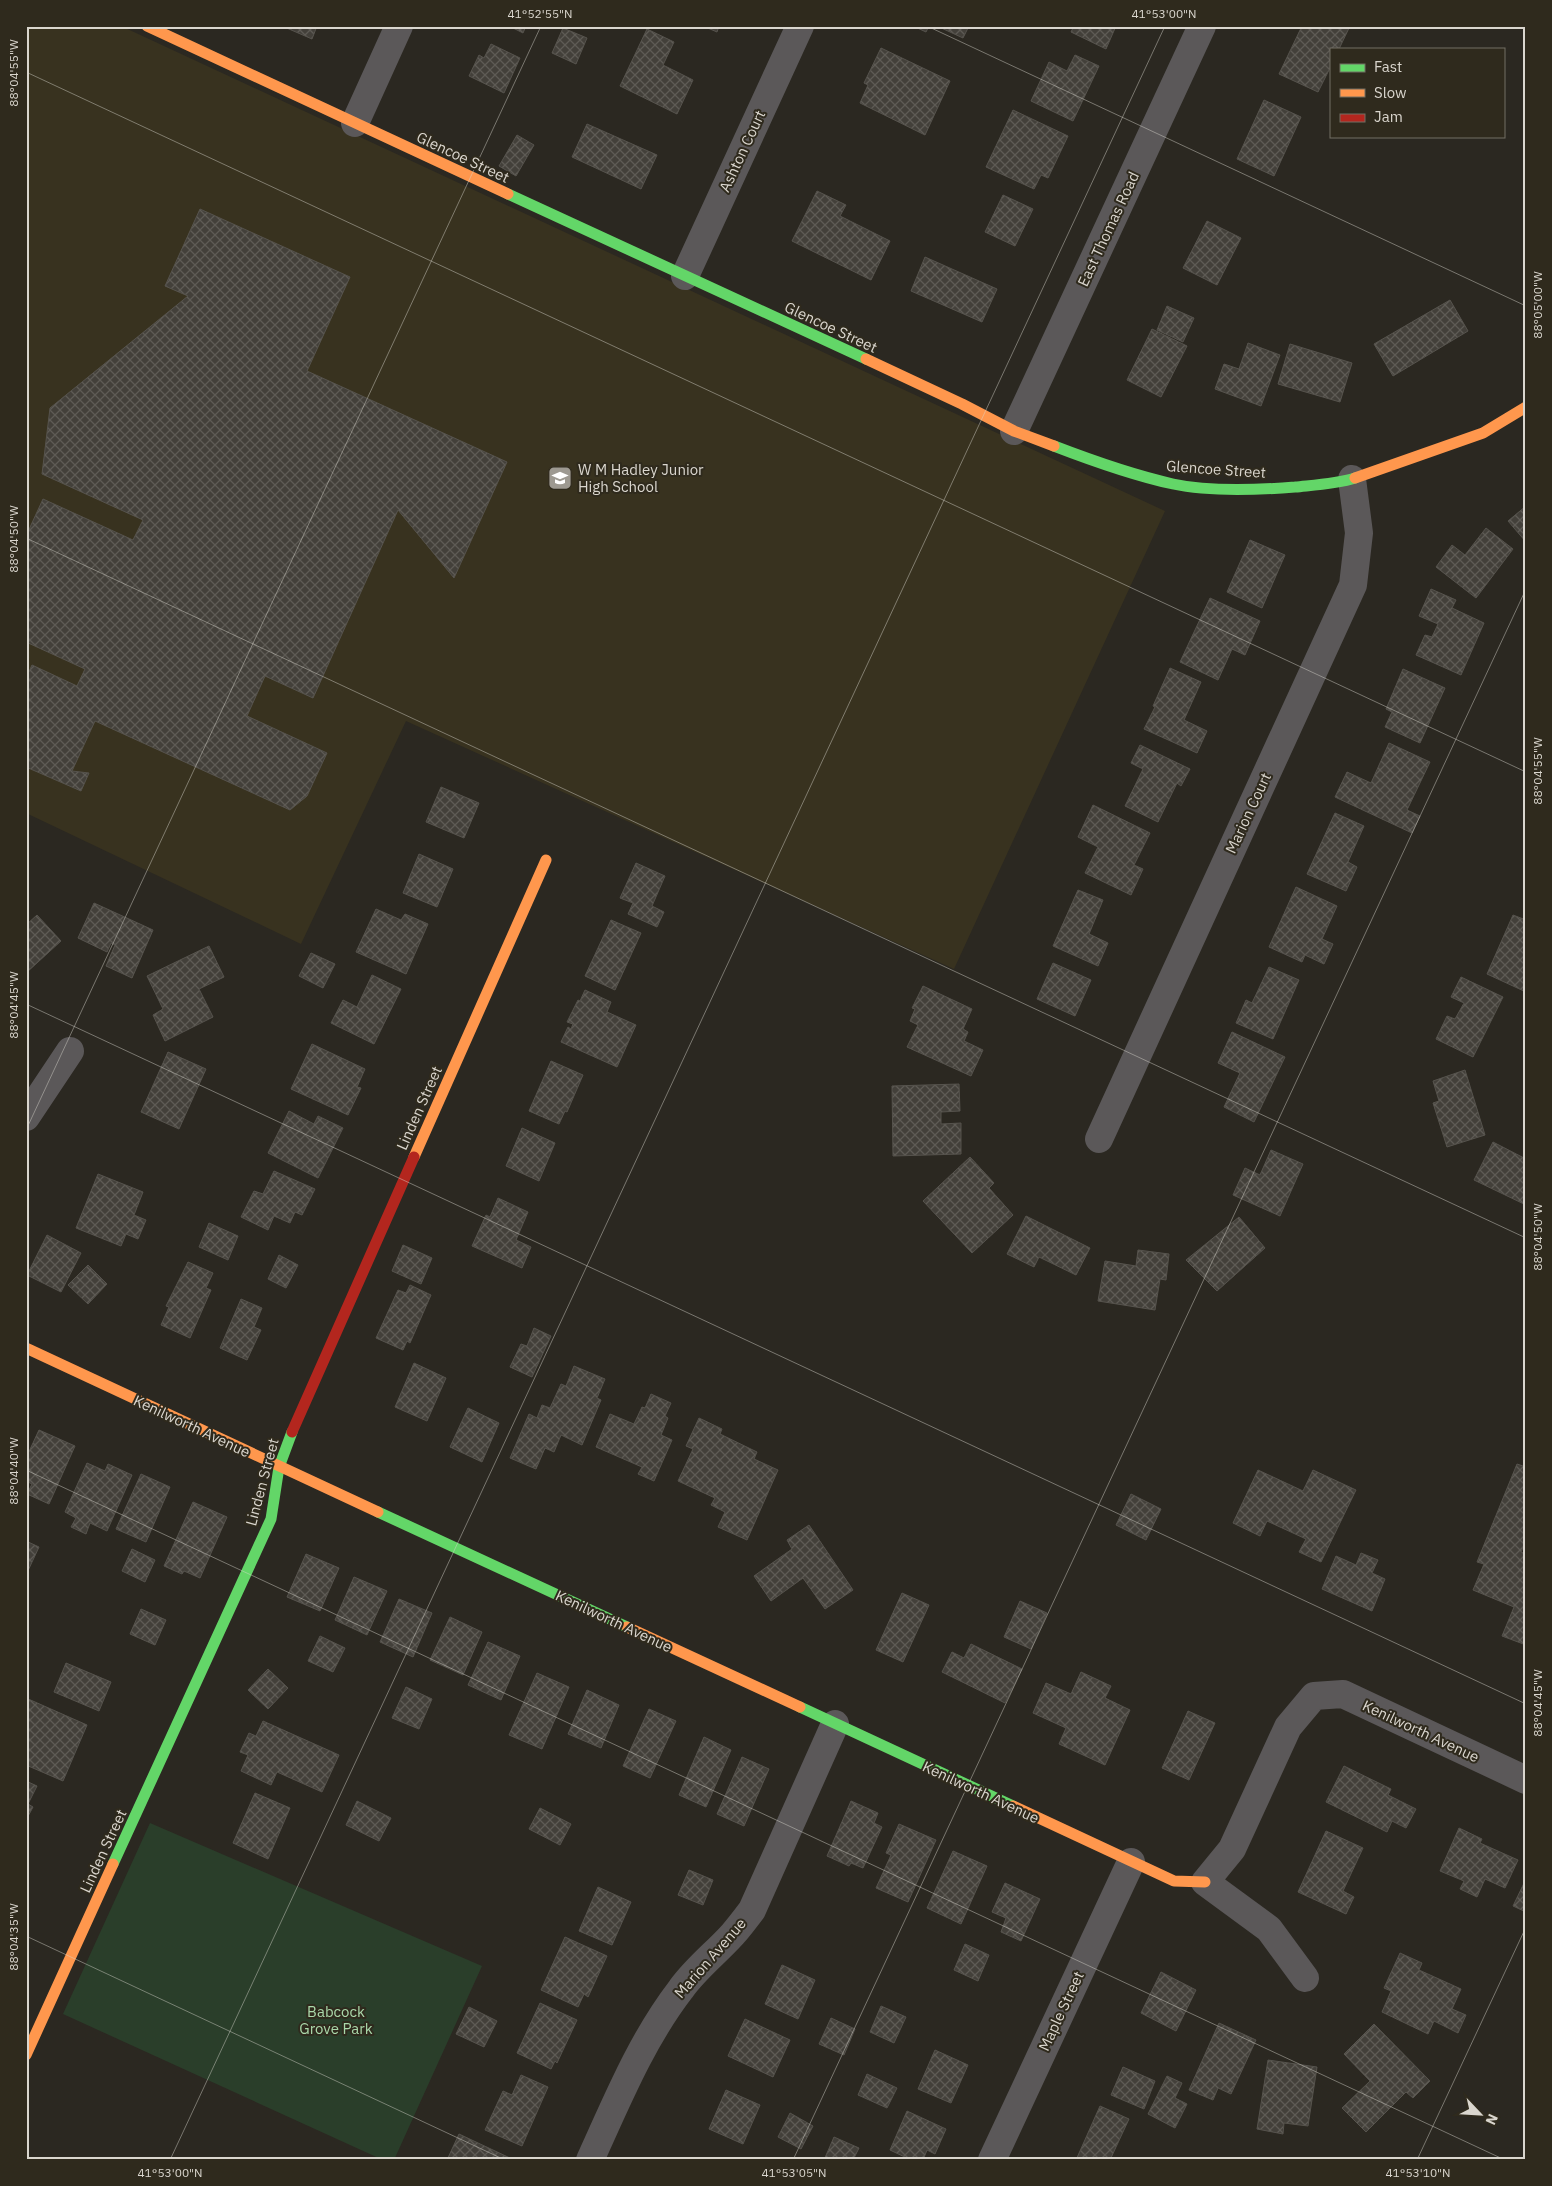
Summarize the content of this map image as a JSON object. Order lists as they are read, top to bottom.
{
  "streets": {
    "street": [
      "Ashton Court",
      "Glencoe Street",
      "East Thomas Road",
      "Marion Court",
      "Linden Street",
      "Kenilworth Avenue",
      "Marion Avenue",
      "Maple Street"
    ]
  },
  "crossings": [
    ["Ashton Court", "Glencoe Street"],
    ["Glencoe Street", "East Thomas Road"],
    ["Glencoe Street", "Marion Court"],
    ["Linden Street", "Kenilworth Avenue"],
    ["Kenilworth Avenue", "Marion Avenue"],
    ["Kenilworth Avenue", "Maple Street"]
  ],
  "parks": ["Babcock Grove Park"],
  "places": {
    "school or university": ["W M Hadley Junior High School"]
  },
  "legend": ["Fast", "Slow", "Jam"],
  "north": "bottom right",
  "coordinates": [
    "41°52'55\"N",
    "41°53'00\"N",
    "88°04'55\"W",
    "88°05'00\"W",
    "88°04'50\"W",
    "88°04'45\"W",
    "88°04'40\"W",
    "88°04'35\"W",
    "41°53'05\"N",
    "41°53'10\"N"
  ]
}
